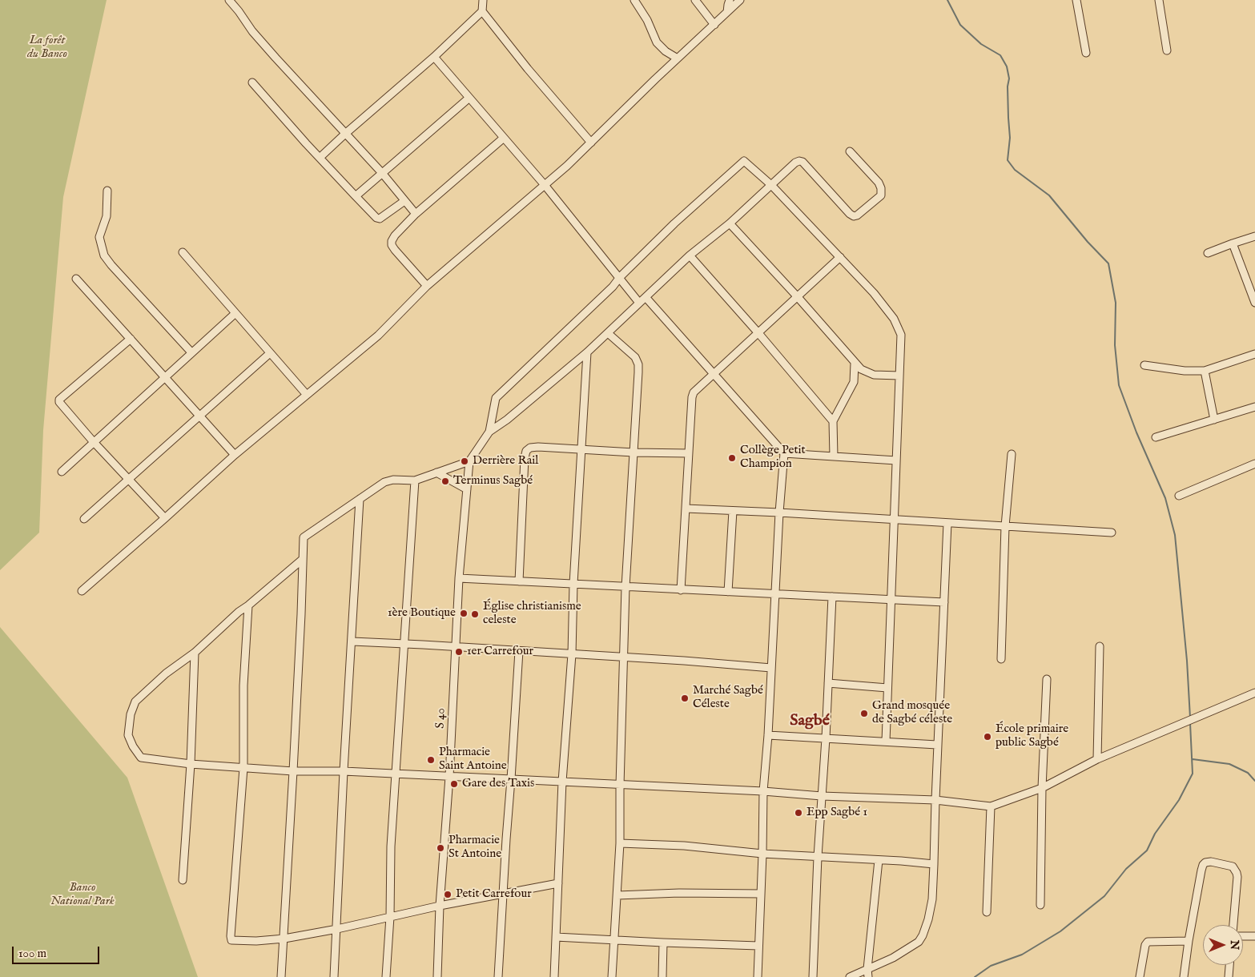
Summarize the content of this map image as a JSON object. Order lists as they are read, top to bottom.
{
  "streets": {
    "street": ["S 40"]
  },
  "districts": ["Sagbé"],
  "parks": ["La forêt du Banco", "Banco National Park"],
  "places": [
    "Collège Petit Champion",
    "Derrière Rail",
    "Terminus Sagbé",
    "1ère Boutique",
    "Église christianisme celeste",
    "1er Carrefour",
    "Marché Sagbé Céleste",
    "Grand mosquée de Sagbé céleste",
    "École primaire public Sagbé",
    "Pharmacie Saint Antoine",
    "Gare des Taxis",
    "Epp Sagbé 1",
    "Pharmacie St Antoine",
    "Petit Carrefour"
  ],
  "scale_bar": "100 m",
  "north": "right"
}
